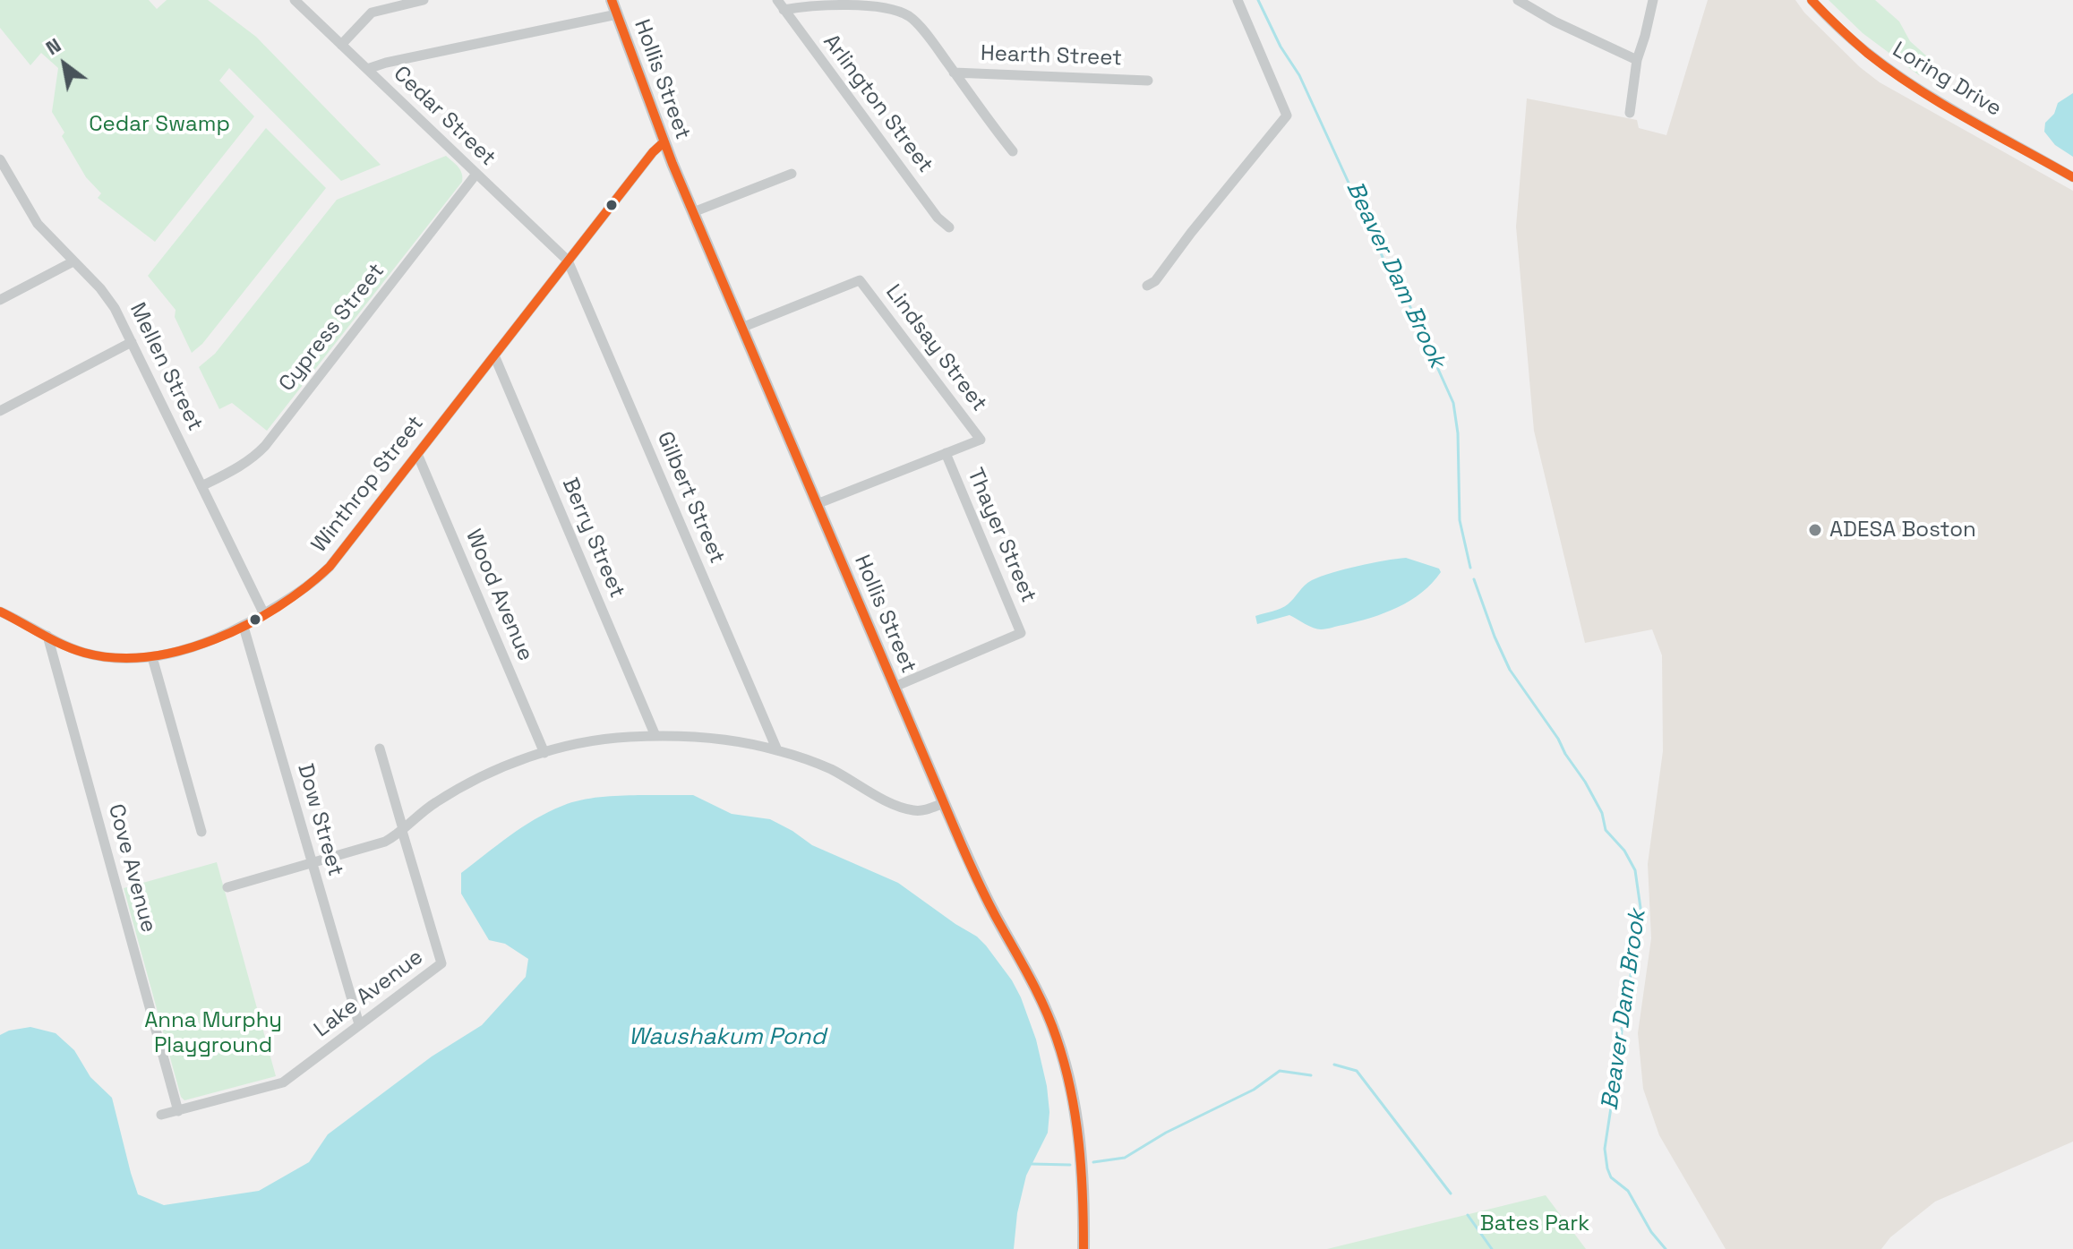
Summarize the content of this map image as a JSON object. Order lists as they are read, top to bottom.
{
  "streets": {
    "main road": ["Hollis Street"],
    "street": [
      "Hearth Street",
      "Loring Drive",
      "Arlington Street",
      "Cedar Street",
      "Cypress Street",
      "Lindsay Street",
      "Mellen Street",
      "Winthrop Street",
      "Gilbert Street",
      "Thayer Street",
      "Berry Street",
      "Wood Avenue",
      "Dow Street",
      "Cove Avenue",
      "Lake Avenue"
    ]
  },
  "crossings": [
    ["Hollis Street", "Lindsay Street"],
    ["Hollis Street", "Winthrop Street"],
    ["Hollis Street", "Thayer Street"],
    ["Cedar Street", "Cypress Street"],
    ["Cedar Street", "Winthrop Street"],
    ["Cedar Street", "Gilbert Street"],
    ["Cypress Street", "Mellen Street"],
    ["Lindsay Street", "Thayer Street"],
    ["Mellen Street", "Winthrop Street"],
    ["Winthrop Street", "Gilbert Street"],
    ["Winthrop Street", "Berry Street"],
    ["Winthrop Street", "Wood Avenue"],
    ["Winthrop Street", "Dow Street"],
    ["Winthrop Street", "Cove Avenue"],
    ["Dow Street", "Lake Avenue"],
    ["Cove Avenue", "Lake Avenue"]
  ],
  "water": ["Beaver Dam Brook", "Waushakum Pond"],
  "parks": ["Cedar Swamp", "Anna Murphy Playground", "Bates Park"],
  "places": ["ADESA Boston"],
  "north": "top left"
}
